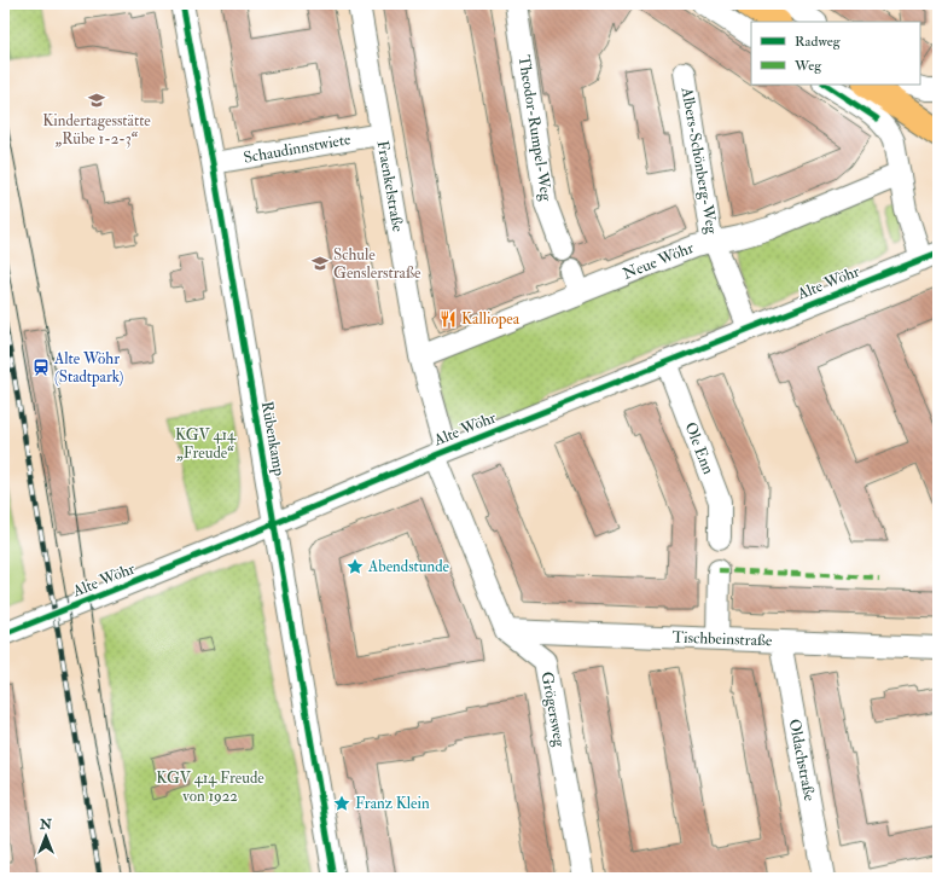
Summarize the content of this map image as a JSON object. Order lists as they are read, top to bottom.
{
  "streets": {
    "street": [
      "Theodor-Rumpel-Weg",
      "Schaudinnstwiete",
      "Albers-Schönberg-Weg",
      "Fraenkelstraße",
      "Neue Wöhr",
      "Alte Wöhr",
      "Rübenkamp",
      "Ole Enn",
      "Tischbeinstraße",
      "Grögersweg",
      "Oldachstraße"
    ]
  },
  "crossings": [
    ["Schaudinnstwiete", "Fraenkelstraße"],
    ["Schaudinnstwiete", "Rübenkamp"],
    ["Albers-Schönberg-Weg", "Neue Wöhr"],
    ["Albers-Schönberg-Weg", "Alte Wöhr"],
    ["Fraenkelstraße", "Neue Wöhr"],
    ["Fraenkelstraße", "Alte Wöhr"],
    ["Alte Wöhr", "Rübenkamp"],
    ["Alte Wöhr", "Ole Enn"],
    ["Tischbeinstraße", "Grögersweg"],
    ["Tischbeinstraße", "Oldachstraße"]
  ],
  "parks": ["KGV 414 „Freude“", "KGV 414 Freude von 1922"],
  "places": {
    "school or university": ["Kindertagesstätte „Rübe 1-2-3“", "Schule Genslerstraße"],
    "restaurant": ["Kalliopea"],
    "station": ["Alte Wöhr (Stadtpark)"],
    "place": ["Abendstunde", "Franz Klein"]
  },
  "legend": ["Radweg", "Weg"],
  "north": "top"
}
